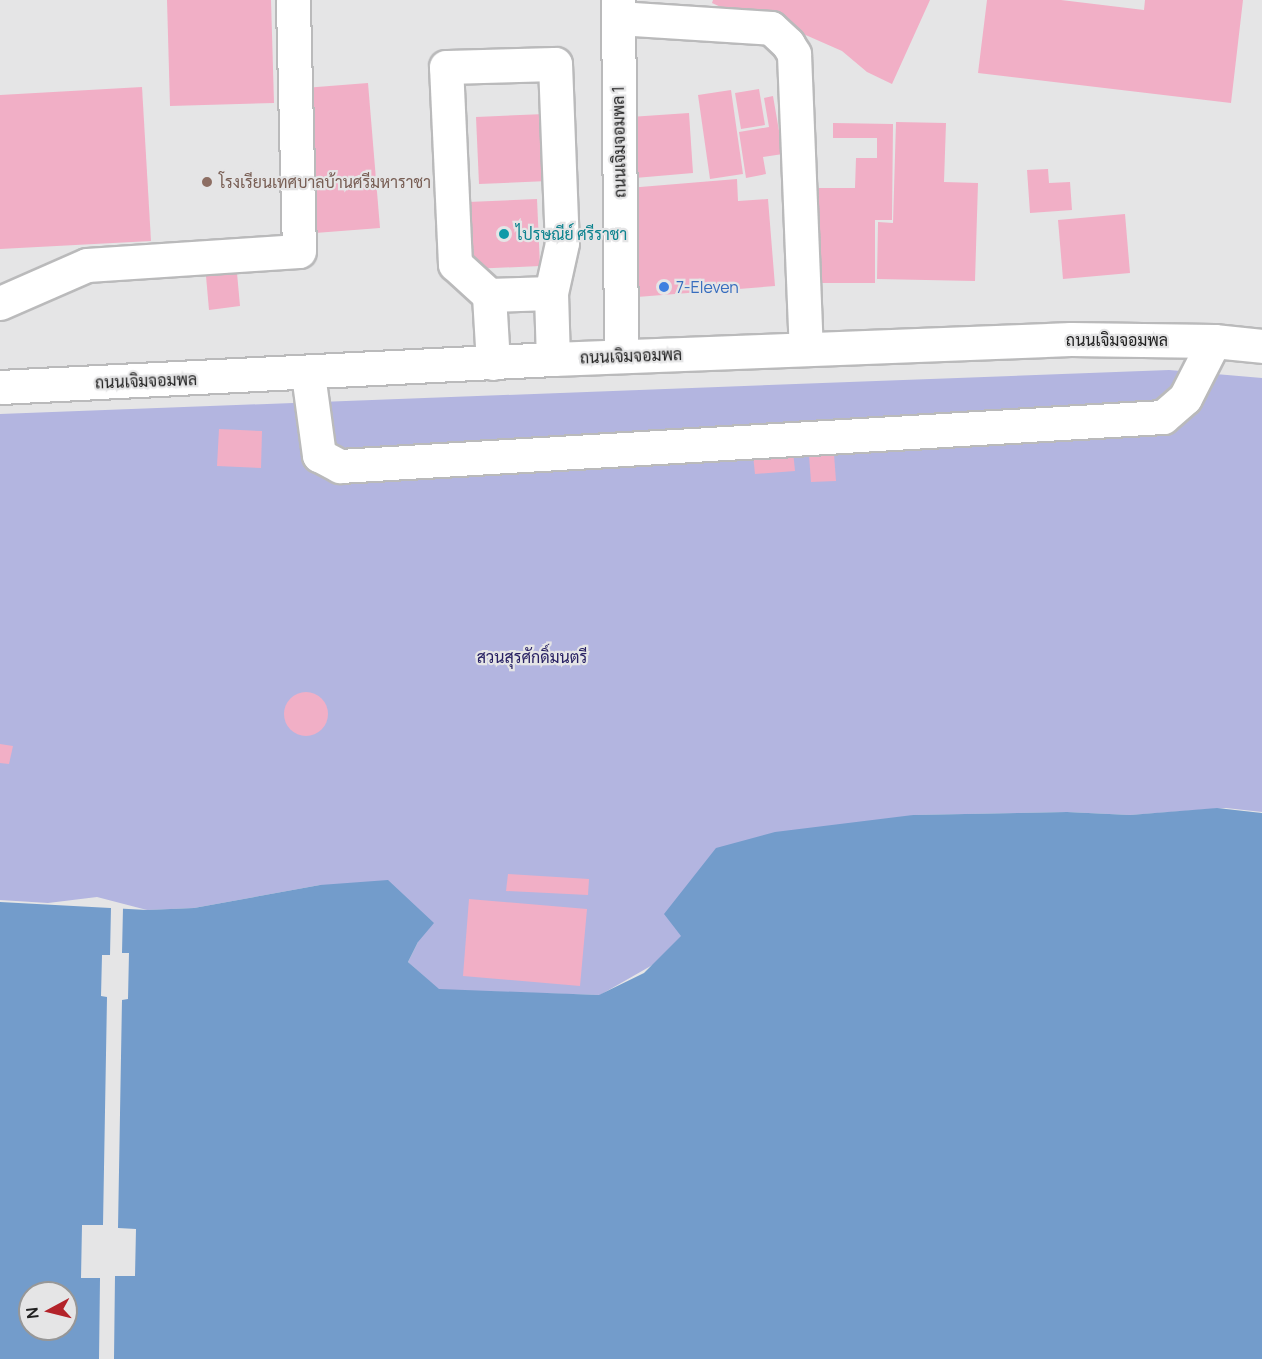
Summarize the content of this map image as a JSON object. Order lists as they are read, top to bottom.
{
  "streets": {
    "main road": ["ถนนเจิมจอมพล 1", "ถนนเจิมจอมพล"]
  },
  "crossings": [
    ["ถนนเจิมจอมพล 1", "ถนนเจิมจอมพล"]
  ],
  "parks": ["สวนสุรศักดิ์มนตรี"],
  "places": ["โรงเรียนเทศบาลบ้านศรีมหาราชา", "ไปรษณีย์ ศรีราชา", "7-Eleven"],
  "north": "left"
}
